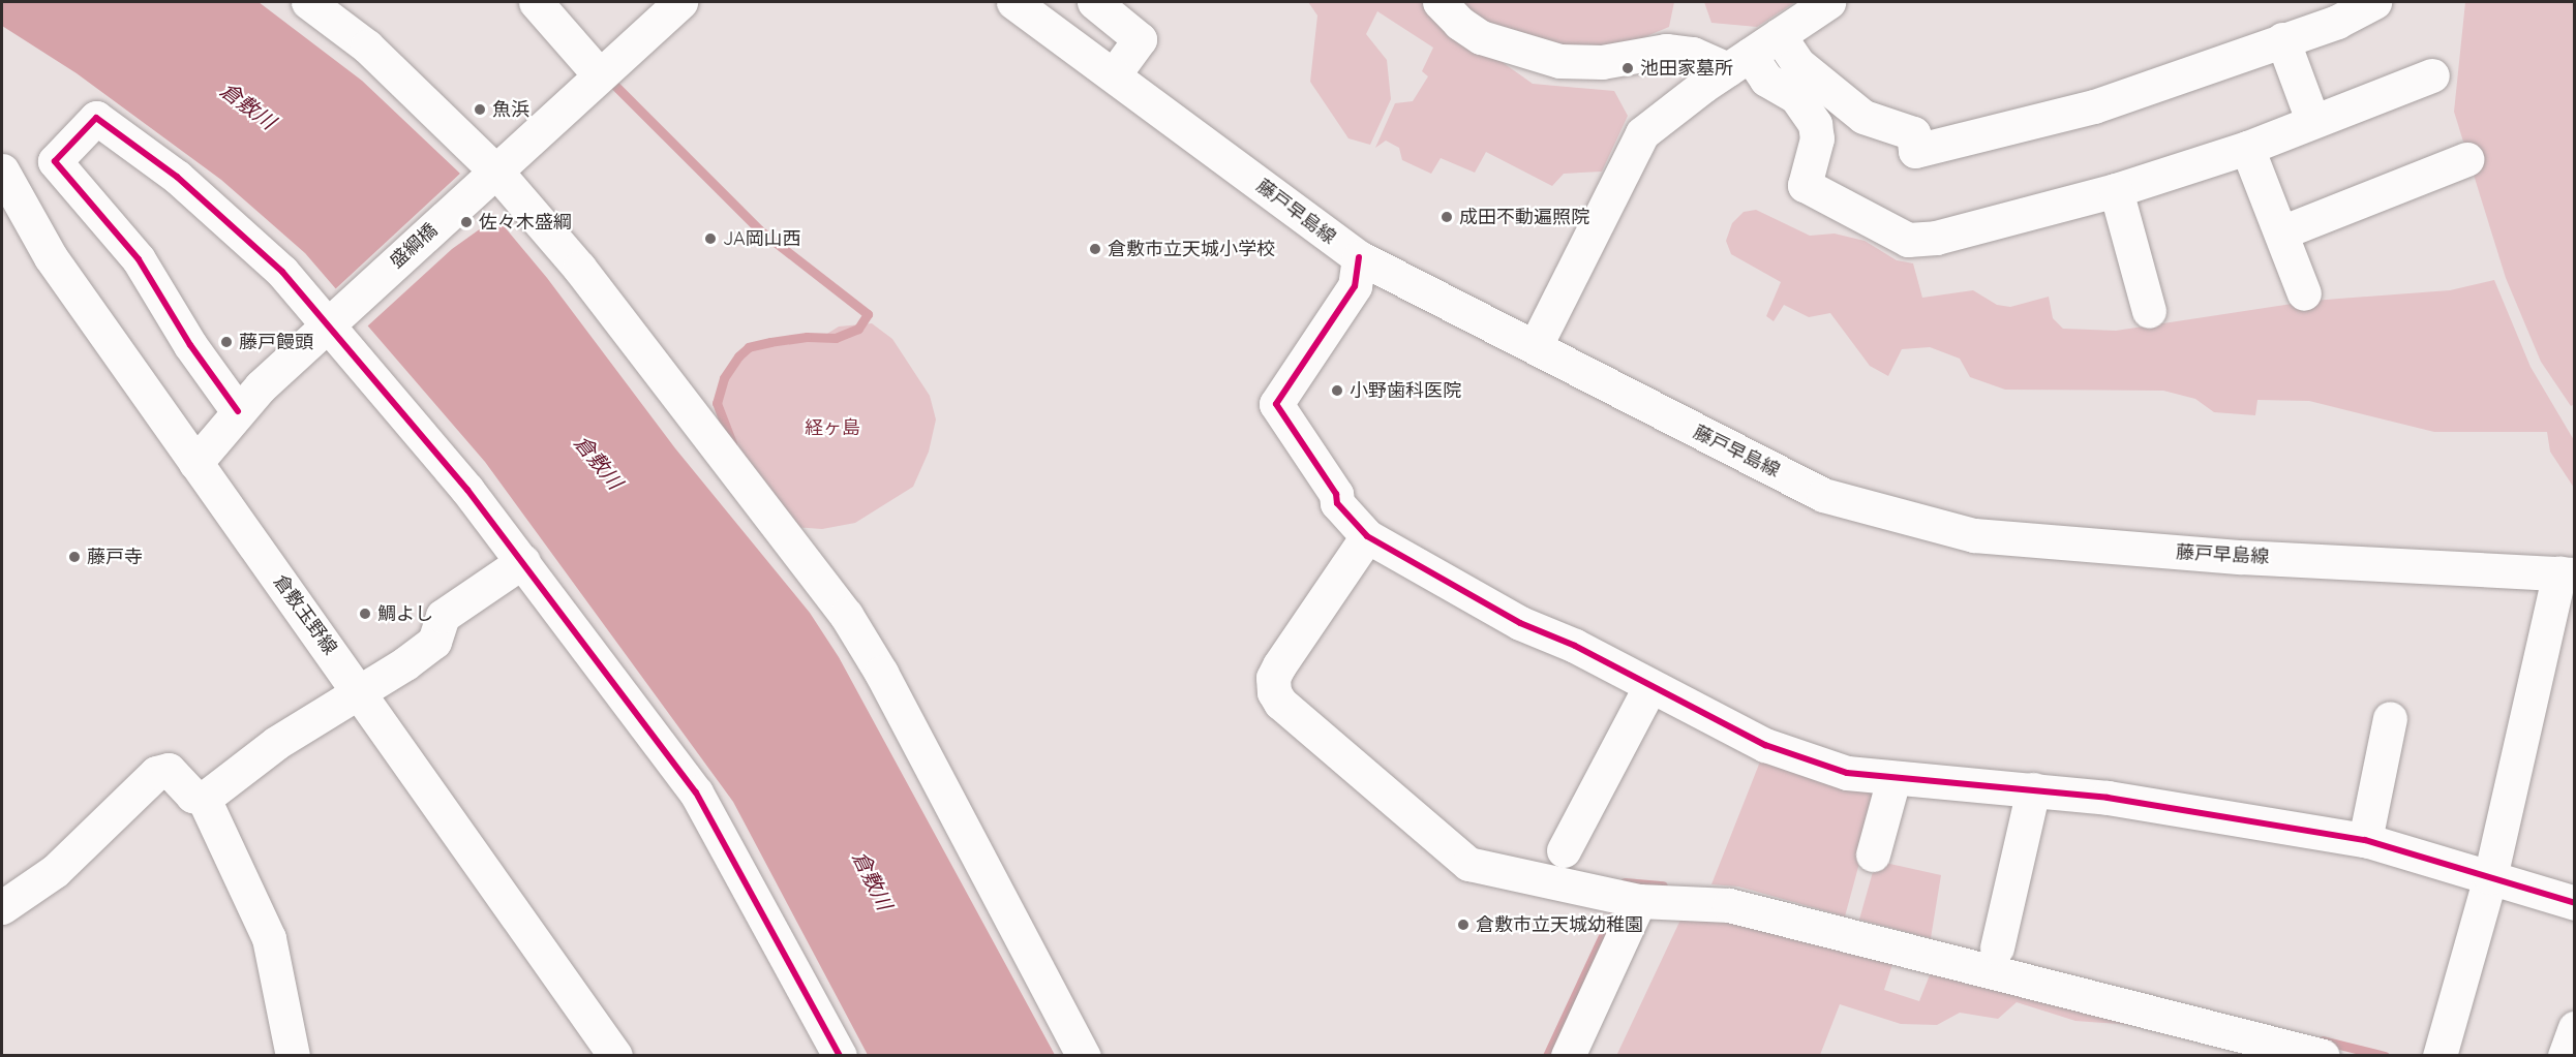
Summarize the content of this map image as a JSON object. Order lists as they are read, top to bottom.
{
  "streets": {
    "street": ["藤戸早島線", "盛綱橋", "倉敷玉野線"]
  },
  "crossings": [
    ["盛綱橋", "倉敷玉野線"]
  ],
  "water": ["倉敷川"],
  "parks": ["経ヶ島"],
  "places": [
    "池田家墓所",
    "魚浜",
    "成田不動遍照院",
    "佐々木盛綱",
    "JA岡山西",
    "倉敷市立天城小学校",
    "藤戸饅頭",
    "小野歯科医院",
    "藤戸寺",
    "鯛よし",
    "倉敷市立天城幼稚園"
  ]
}
